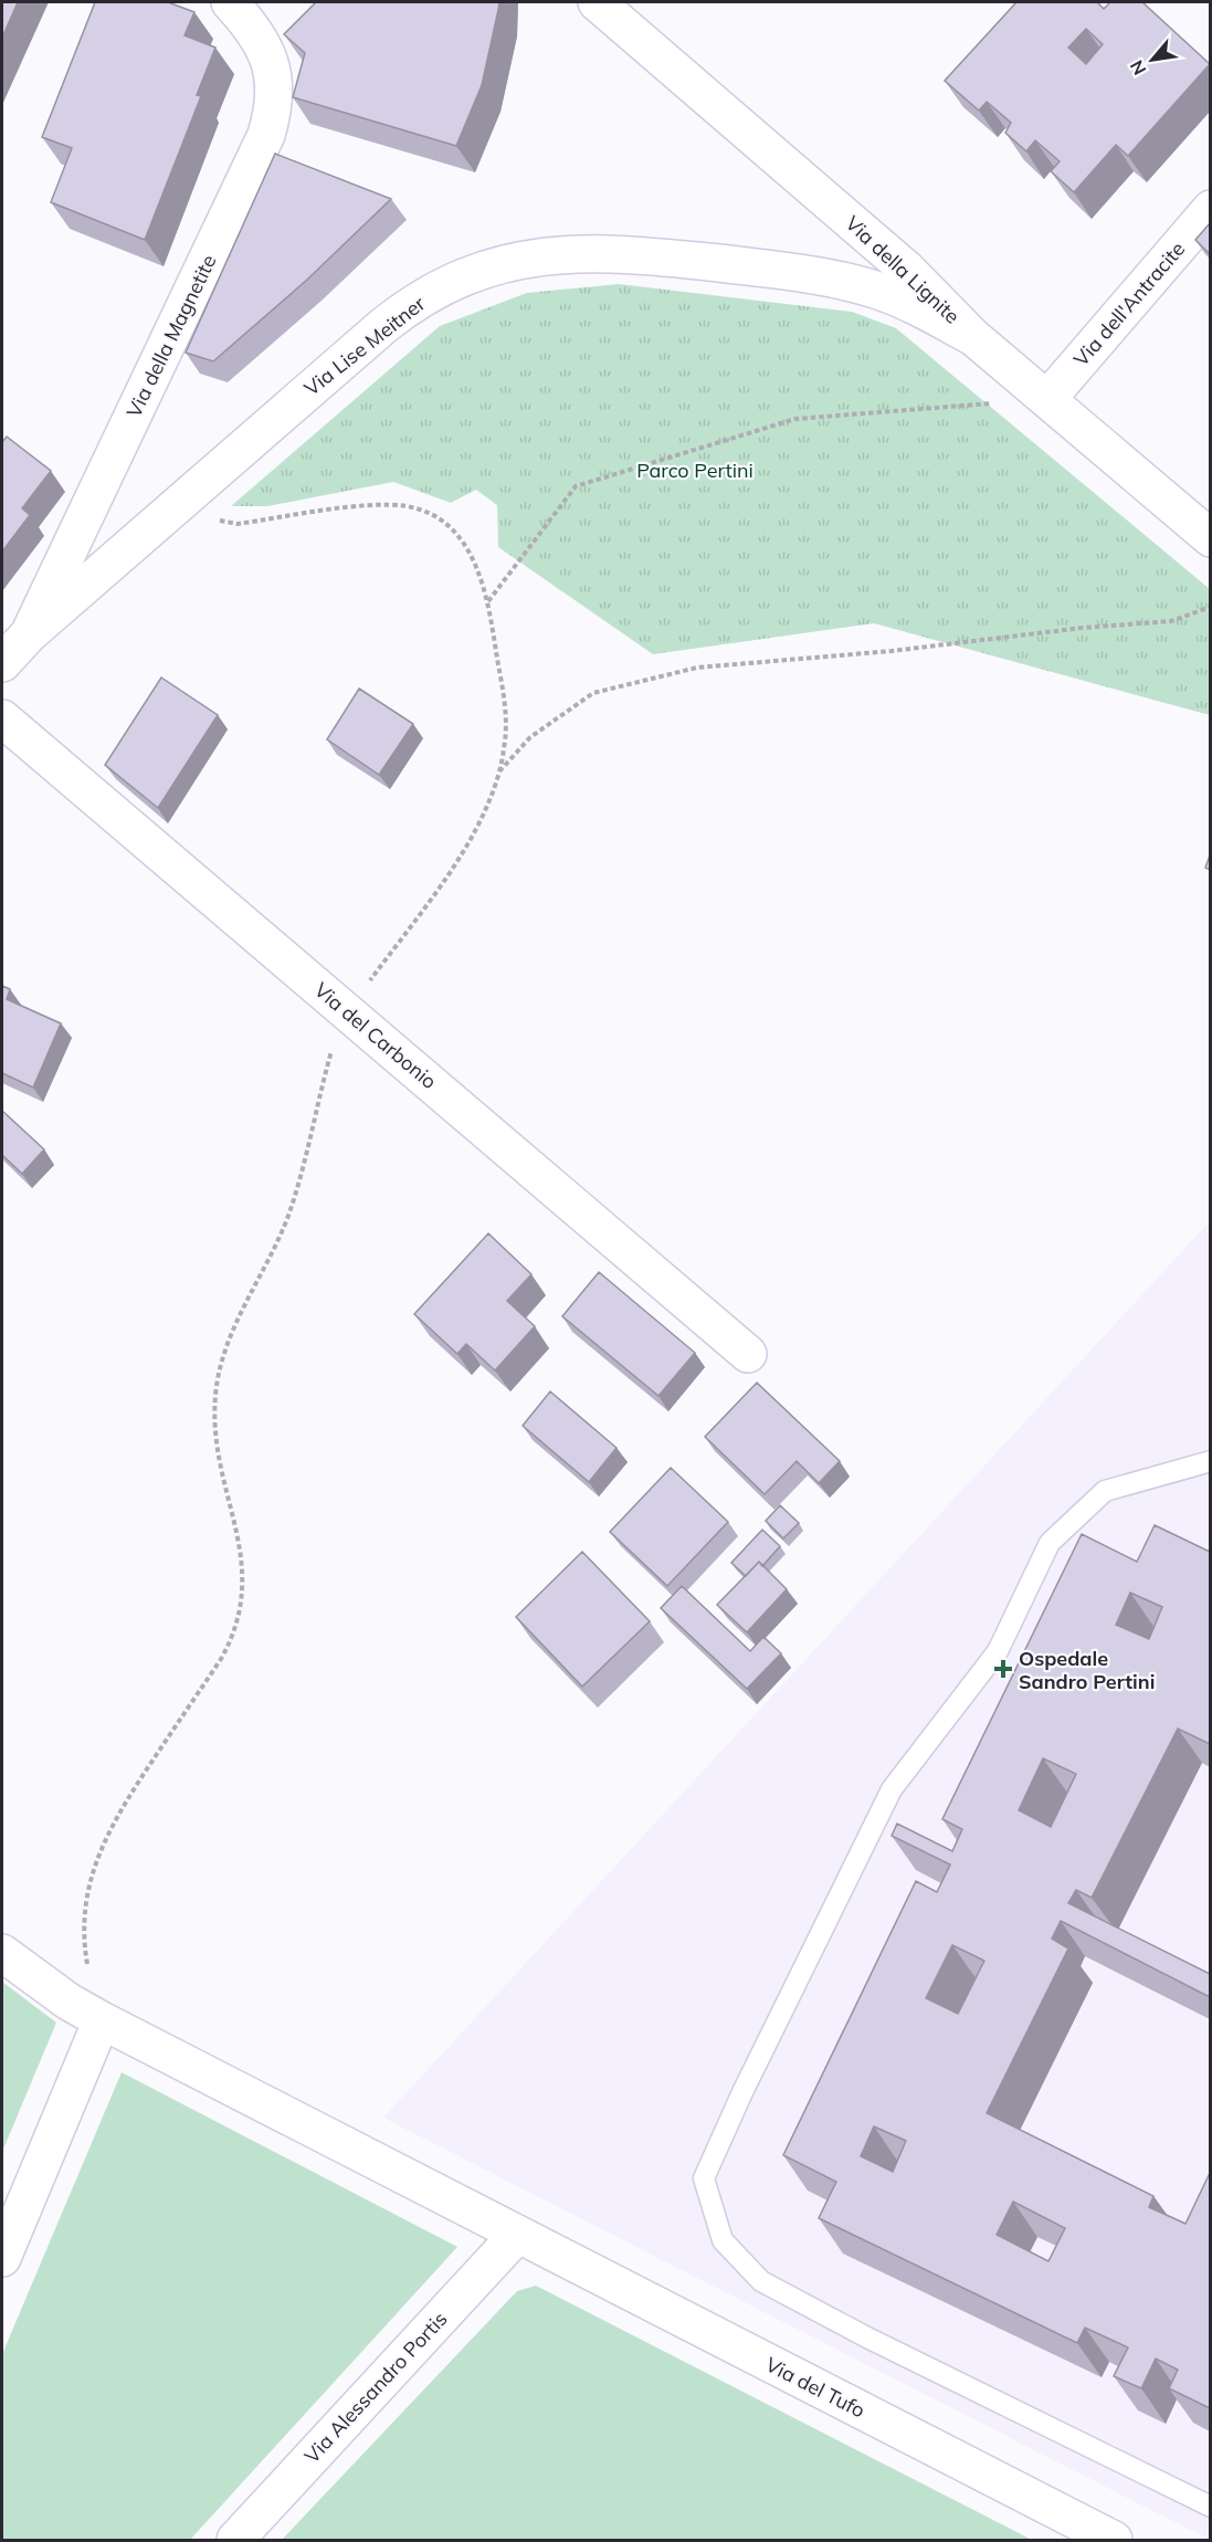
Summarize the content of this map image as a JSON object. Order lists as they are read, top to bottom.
{
  "streets": {
    "street": [
      "Via della Lignite",
      "Via dell'Antracite",
      "Via della Magnetite",
      "Via Lise Meitner",
      "Via del Carbonio",
      "Via Alessandro Portis",
      "Via del Tufo"
    ]
  },
  "crossings": [
    ["Via della Lignite", "Via dell'Antracite"],
    ["Via della Lignite", "Via Lise Meitner"],
    ["Via della Magnetite", "Via Lise Meitner"],
    ["Via Alessandro Portis", "Via del Tufo"]
  ],
  "parks": ["Parco Pertini"],
  "places": {
    "health": ["Ospedale Sandro Pertini"]
  },
  "north": "bottom left"
}
